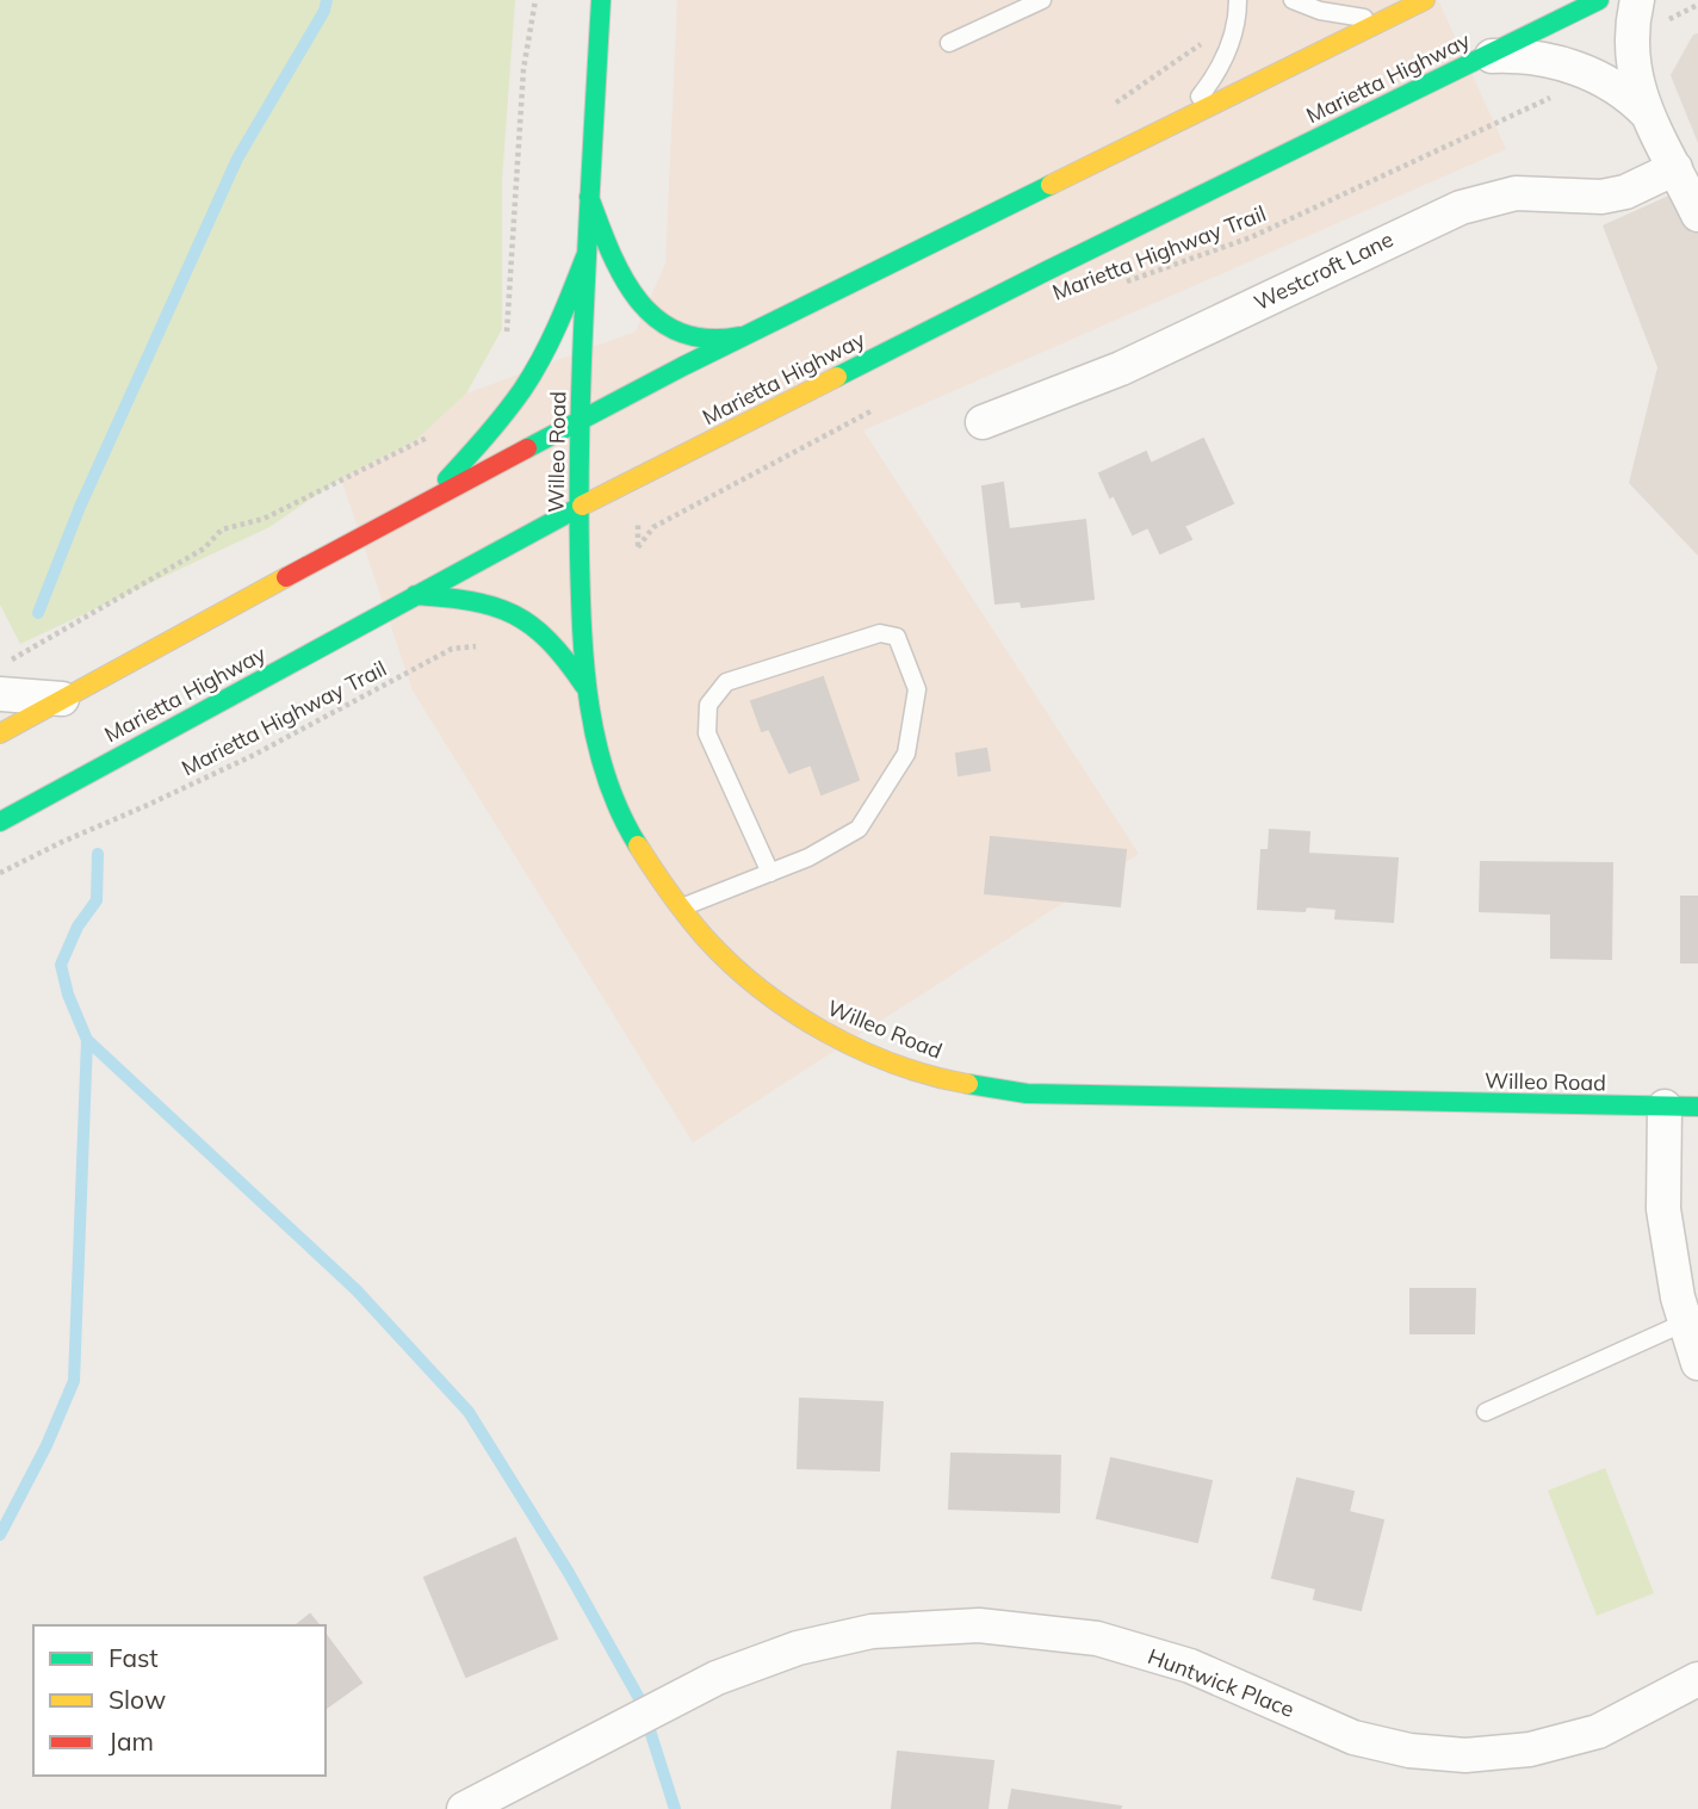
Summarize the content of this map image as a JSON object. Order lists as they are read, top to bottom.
{
  "streets": {
    "main road": ["Marietta Highway", "Willeo Road"],
    "street": ["Westcroft Lane", "Huntwick Place"],
    "path": ["Marietta Highway Trail"]
  },
  "crossings": [
    ["Marietta Highway", "Willeo Road"]
  ],
  "legend": ["Fast", "Slow", "Jam"]
}
